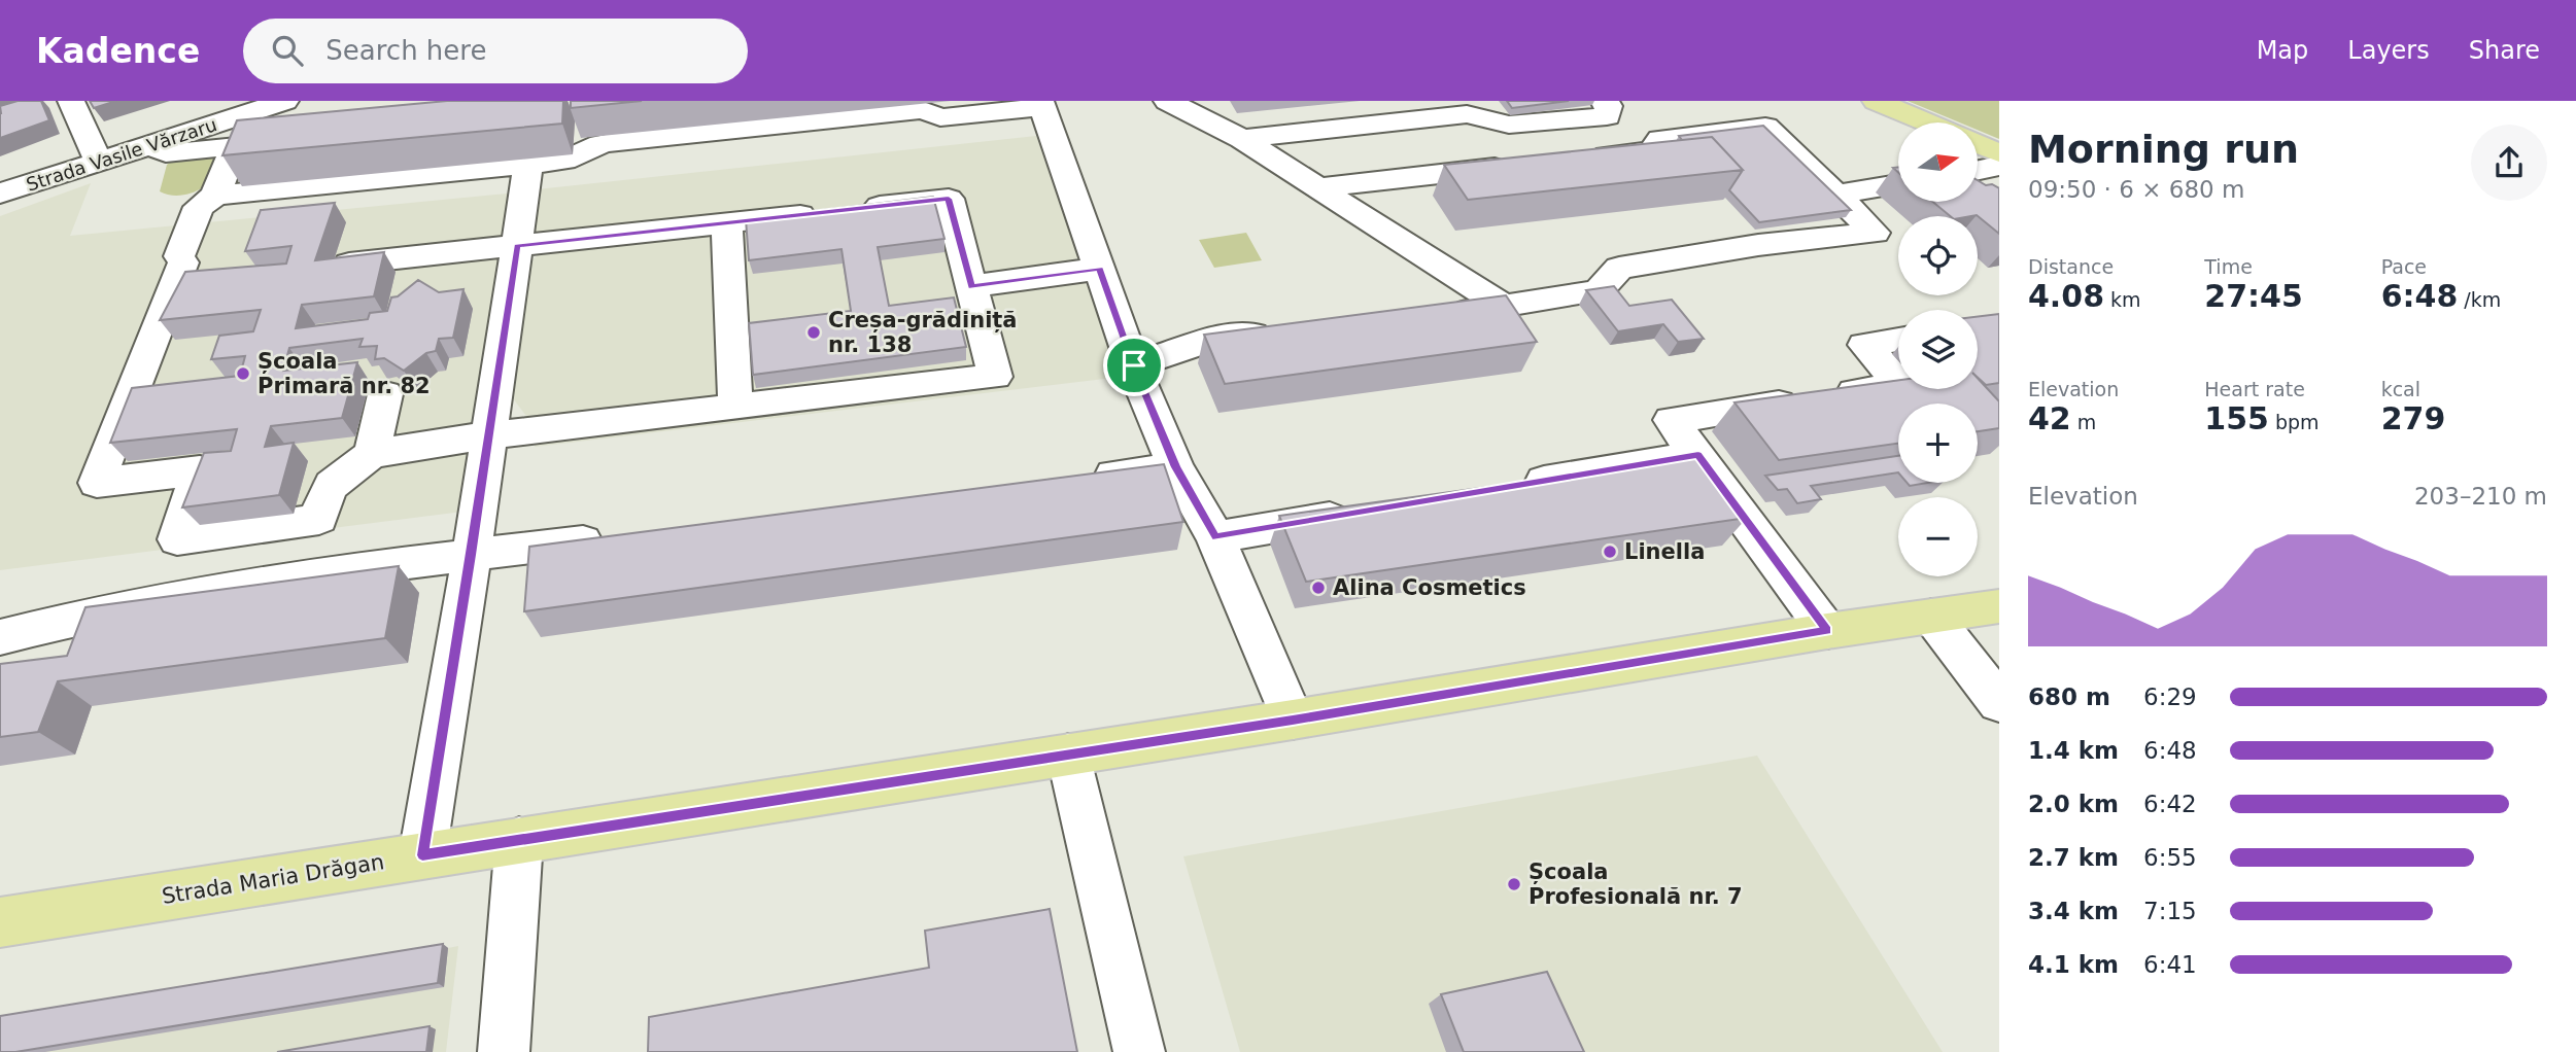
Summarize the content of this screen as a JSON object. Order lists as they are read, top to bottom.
{
  "streets": {
    "main road": ["Strada Maria Drăgan"],
    "street": ["Strada Vasile Vărzaru"]
  },
  "places": [
    "Creșa-grădiniță nr. 138",
    "Școala Primară nr. 82",
    "Linella",
    "Alina Cosmetics",
    "Școala Profesională nr. 7"
  ],
  "north": "right",
  "page": {
    "header": "Kadence",
    "search": "Search here",
    "nav": ["Map", "Layers", "Share"],
    "heading": ["Morning run", "09:50 · 6 × 680 m"],
    "map_buttons": ["+", "−"],
    "stats": [
      ["Distance", "4.08 km"],
      ["Time", "27:45"],
      ["Pace", "6:48 /km"],
      ["Elevation", "42 m"],
      ["Heart rate", "155 bpm"],
      ["kcal", "279"]
    ],
    "chart": ["Elevation", "203–210 m"],
    "list": [
      {
        "name": "680 m",
        "note": "6:29"
      },
      {
        "name": "1.4 km",
        "note": "6:48"
      },
      {
        "name": "2.0 km",
        "note": "6:42"
      },
      {
        "name": "2.7 km",
        "note": "6:55"
      },
      {
        "name": "3.4 km",
        "note": "7:15"
      },
      {
        "name": "4.1 km",
        "note": "6:41"
      }
    ]
  }
}
